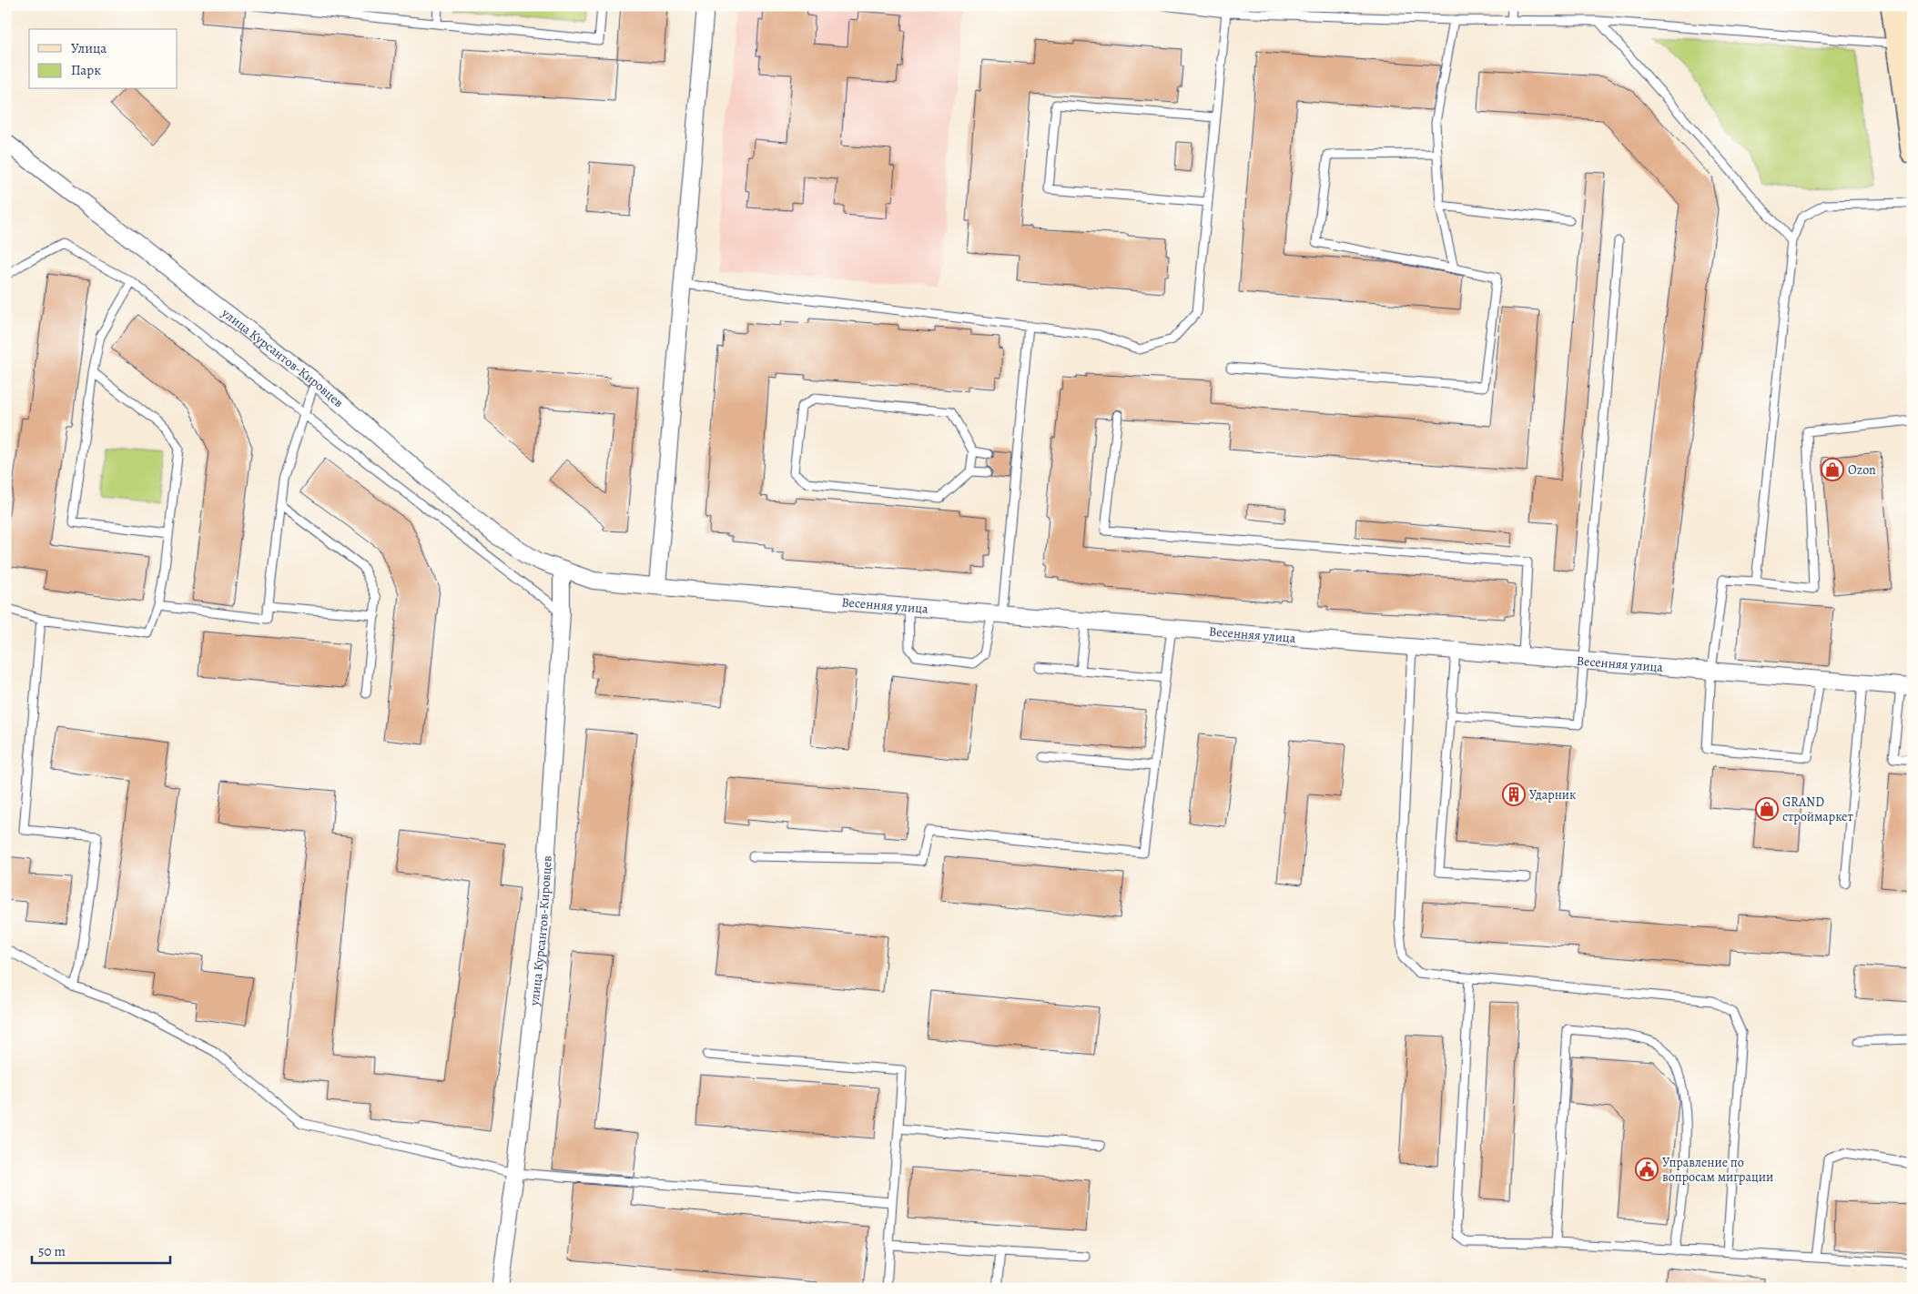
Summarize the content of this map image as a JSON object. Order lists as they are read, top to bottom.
{
  "streets": {
    "street": ["улица Курсантов-Кировцев", "Весенняя улица"]
  },
  "crossings": [
    ["улица Курсантов-Кировцев", "Весенняя улица"]
  ],
  "places": {
    "shop": ["Ozon", "GRAND строймаркет"],
    "building": ["Ударник"],
    "public building": ["Управление по вопросам миграции"]
  },
  "legend": ["Улица", "Парк"],
  "scale_bar": "50 m"
}
